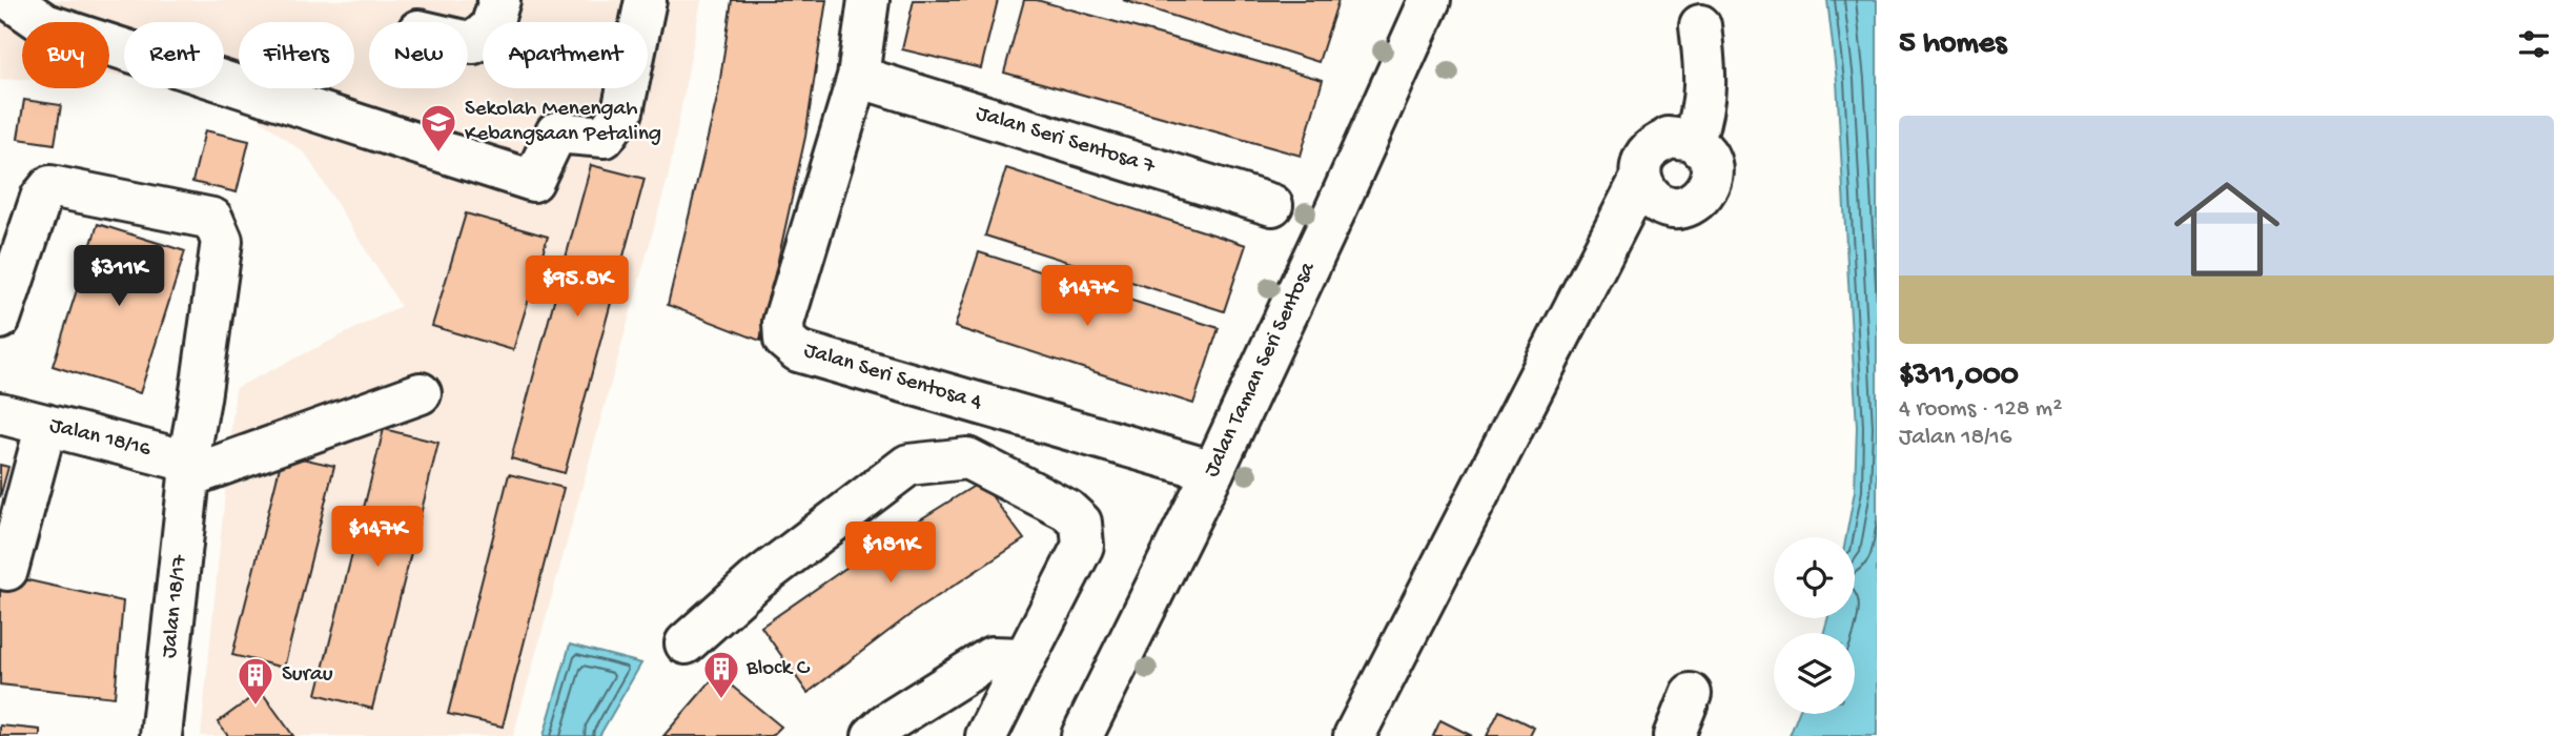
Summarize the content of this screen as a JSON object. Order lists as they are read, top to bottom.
{
  "streets": {
    "street": [
      "Jalan Seri Sentosa 7",
      "Jalan Taman Seri Sentosa",
      "Jalan Seri Sentosa 4",
      "Jalan 18/16",
      "Jalan 18/17"
    ]
  },
  "crossings": [
    ["Jalan Seri Sentosa 7", "Jalan Seri Sentosa 4"],
    ["Jalan Taman Seri Sentosa", "Jalan Seri Sentosa 4"],
    ["Jalan 18/16", "Jalan 18/17"]
  ],
  "places": {
    "school or university": ["Sekolah Menengah Kebangsaan Petaling"],
    "building": ["Block C", "Surau"]
  },
  "page": {
    "heading": "5 homes",
    "chip": [
      "Buy",
      "Rent",
      "Filters",
      "New",
      "Apartment"
    ],
    "list": [
      {
        "name": "$311,000",
        "note": "4 rooms · 128 m² · Jalan 18/16"
      }
    ],
    "price": [
      "$311K",
      "$95.8K",
      "$147K",
      "$147K",
      "$181K"
    ]
  }
}
